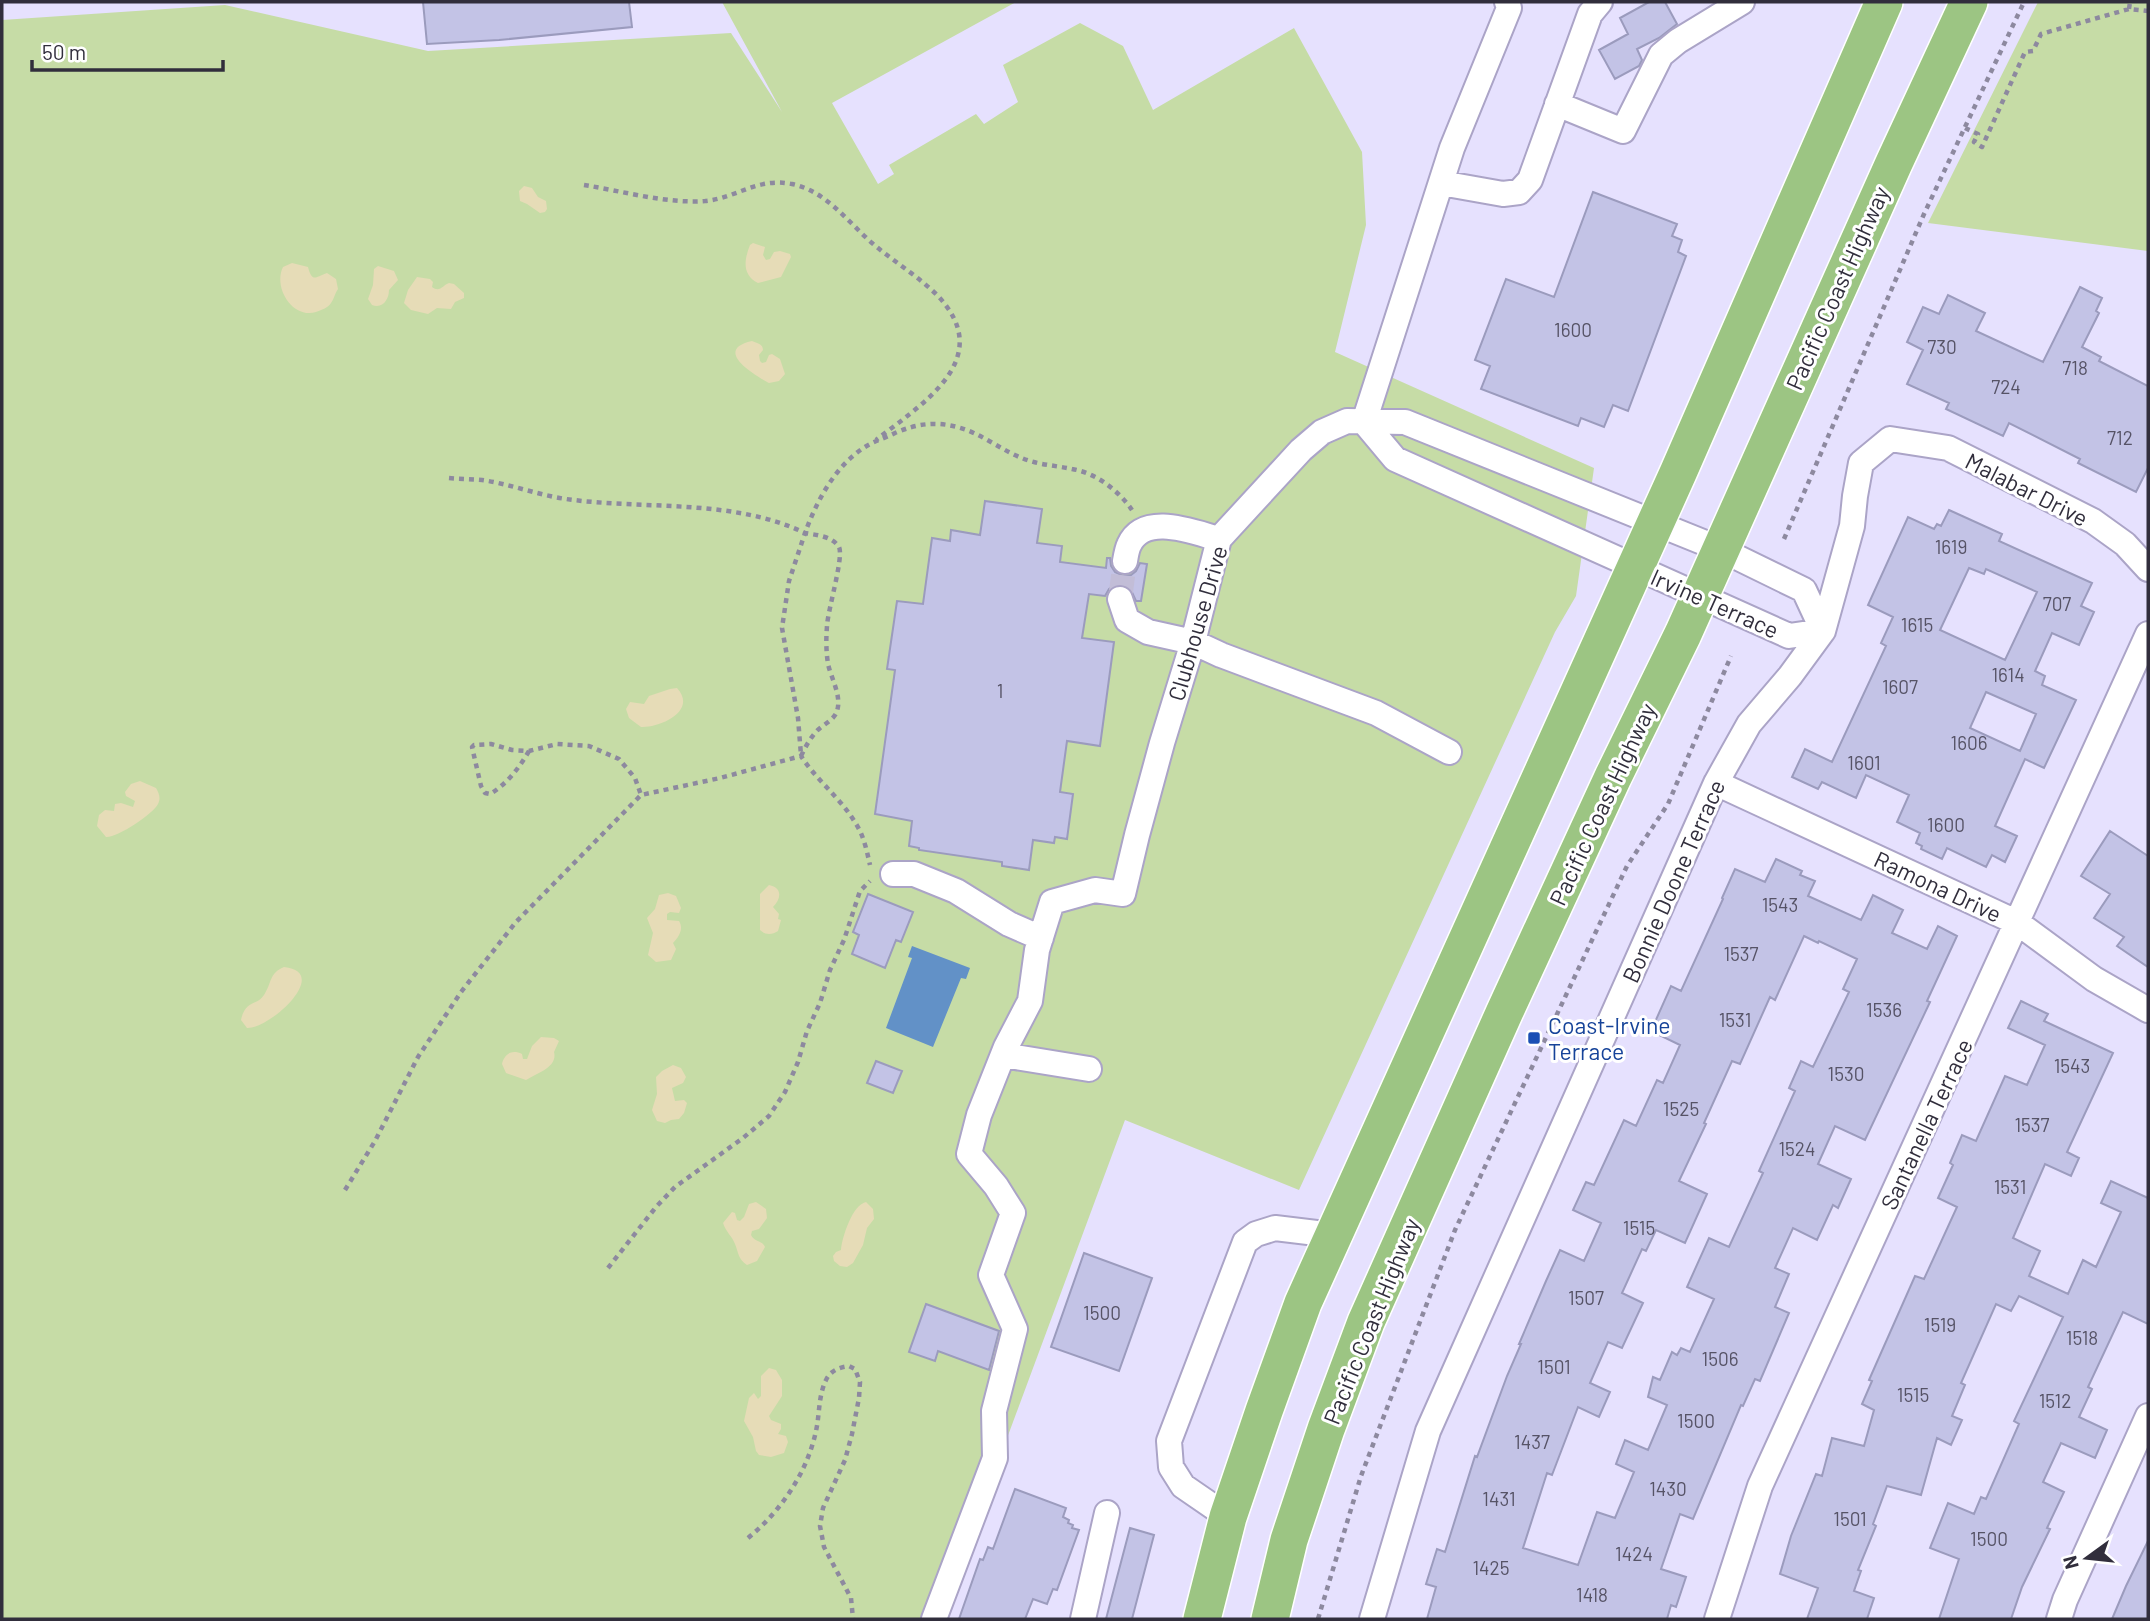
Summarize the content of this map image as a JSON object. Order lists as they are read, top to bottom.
{
  "streets": {
    "highway": ["Pacific Coast Highway"],
    "street": [
      "Malabar Drive",
      "Irvine Terrace",
      "Clubhouse Drive",
      "Bonnie Doone Terrace",
      "Ramona Drive",
      "Santanella Terrace"
    ]
  },
  "crossings": [
    ["Pacific Coast Highway", "Irvine Terrace"],
    ["Pacific Coast Highway", "Clubhouse Drive"],
    ["Malabar Drive", "Bonnie Doone Terrace"],
    ["Irvine Terrace", "Clubhouse Drive"],
    ["Irvine Terrace", "Bonnie Doone Terrace"],
    ["Bonnie Doone Terrace", "Ramona Drive"],
    ["Ramona Drive", "Santanella Terrace"]
  ],
  "places": {
    "transit": ["Coast-Irvine Terrace"]
  },
  "house_numbers": [
    "1600",
    "730",
    "718",
    "724",
    "712",
    "1619",
    "707",
    "1615",
    "1614",
    "1607",
    "1",
    "1606",
    "1601",
    "1600",
    "1543",
    "1537",
    "1536",
    "1531",
    "1543",
    "1530",
    "1525",
    "1537",
    "1524",
    "1531",
    "1515",
    "1507",
    "1500",
    "1519",
    "1518",
    "1506",
    "1501",
    "1515",
    "1512",
    "1500",
    "1437",
    "1430",
    "1431",
    "1501",
    "1500",
    "1424",
    "1425",
    "1418"
  ],
  "scale_bar": "50 m",
  "north": "left"
}
